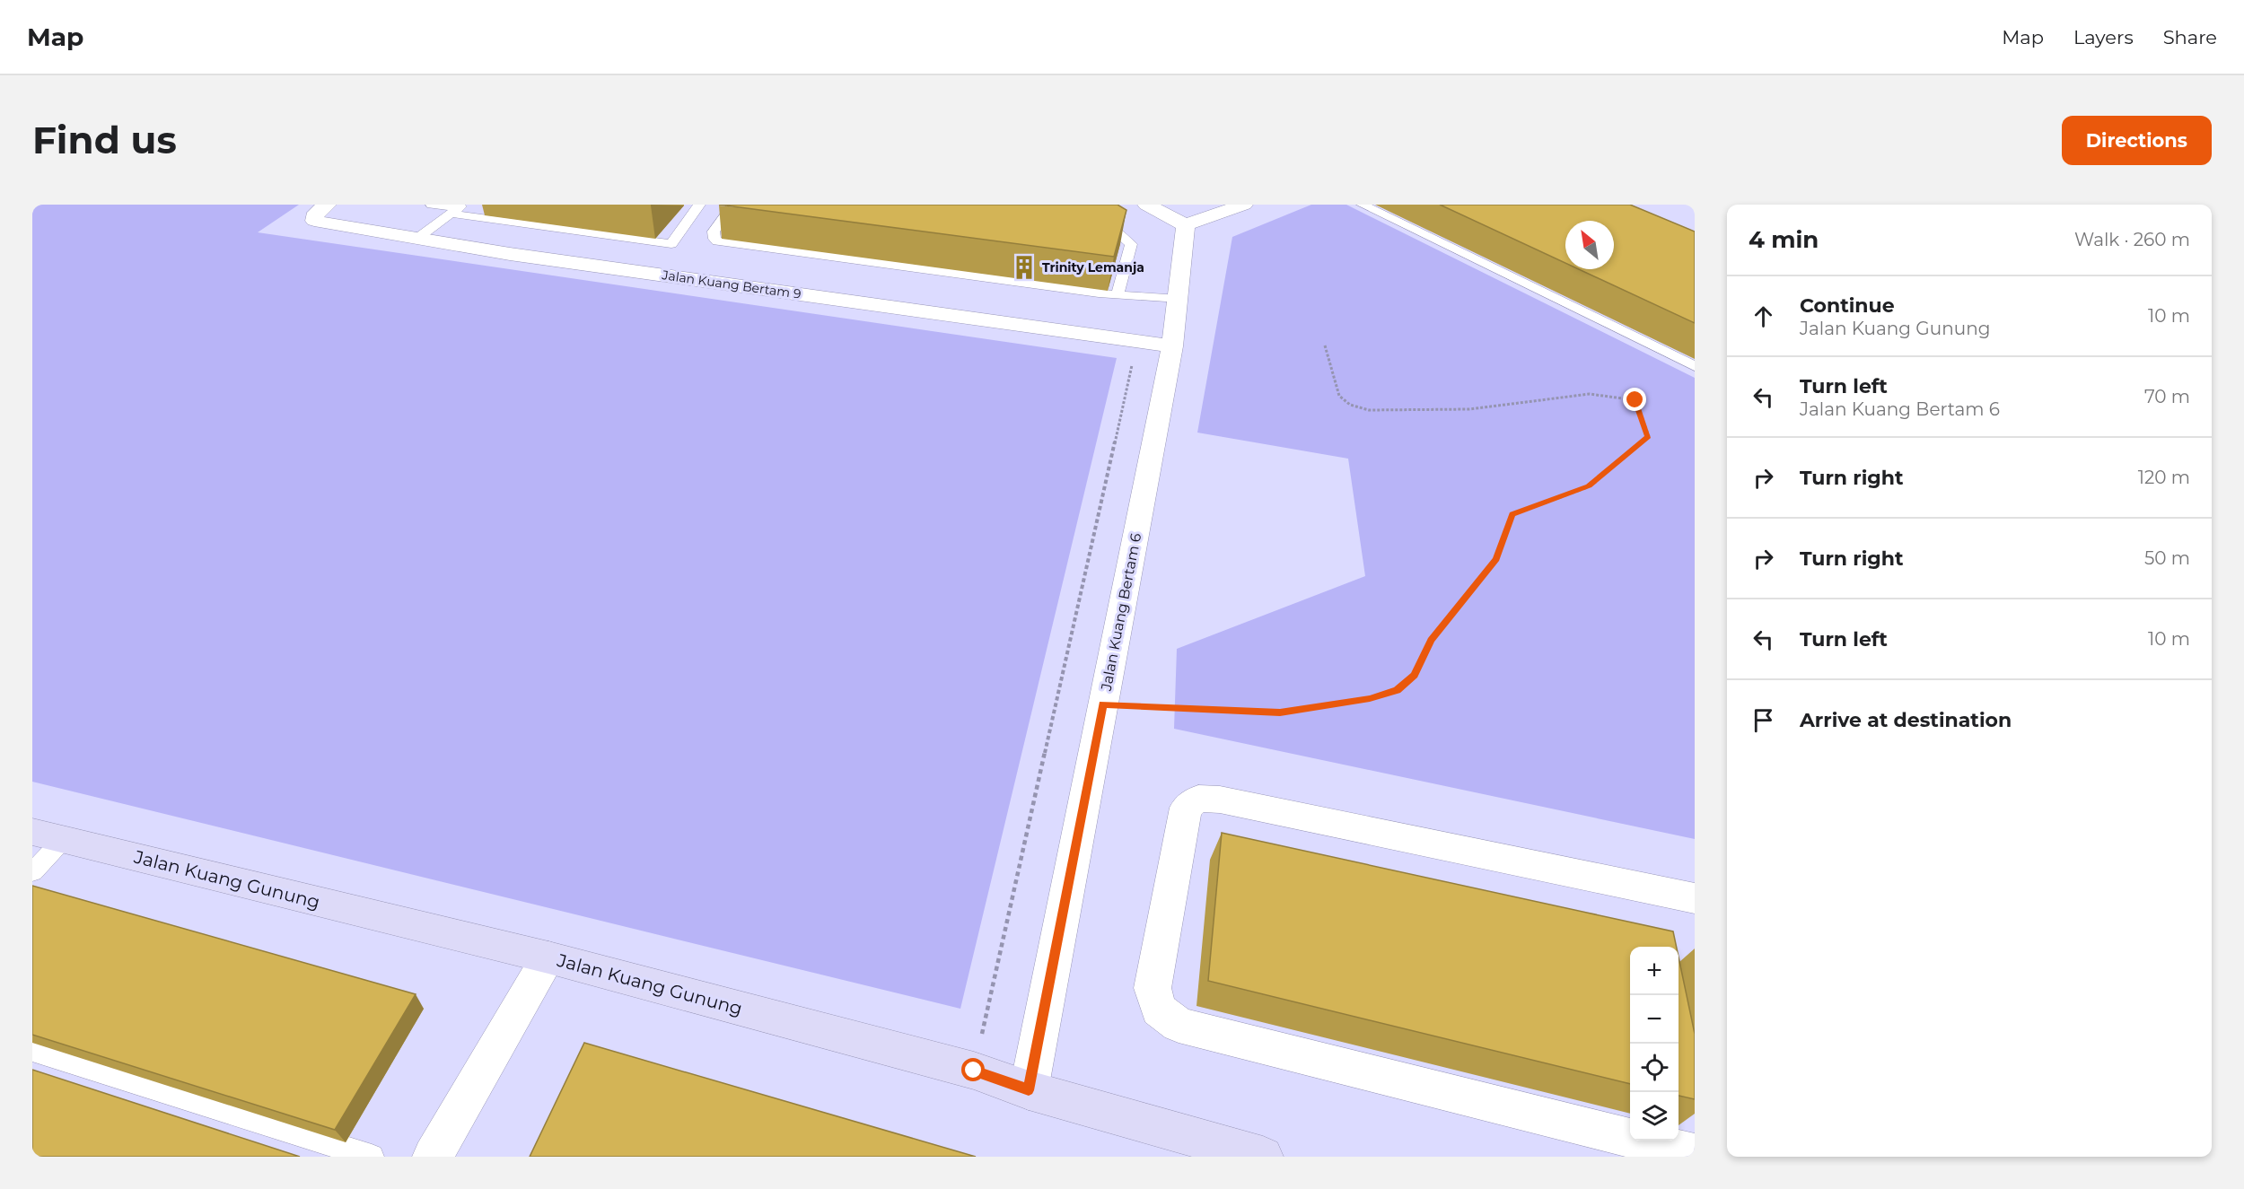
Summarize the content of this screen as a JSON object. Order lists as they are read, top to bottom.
{
  "streets": {
    "street": ["Jalan Kuang Bertam 9", "Jalan Kuang Bertam 6", "Jalan Kuang Gunung"]
  },
  "crossings": [
    ["Jalan Kuang Bertam 9", "Jalan Kuang Bertam 6"],
    ["Jalan Kuang Bertam 6", "Jalan Kuang Gunung"]
  ],
  "places": {
    "building": ["Trinity Lemanja"]
  },
  "north": "top left",
  "page": {
    "header": "Map",
    "nav": ["Map", "Layers", "Share"],
    "buttons": "Directions",
    "title": "Find us",
    "heading": ["4 min", "Walk · 260 m"],
    "list": [
      ["Continue", "Jalan Kuang Gunung", "10 m"],
      ["Turn left", "Jalan Kuang Bertam 6", "70 m"],
      ["Turn right", "120 m"],
      ["Turn right", "50 m"],
      ["Turn left", "10 m"],
      "Arrive at destination"
    ],
    "map_buttons": ["+", "−"]
  }
}
